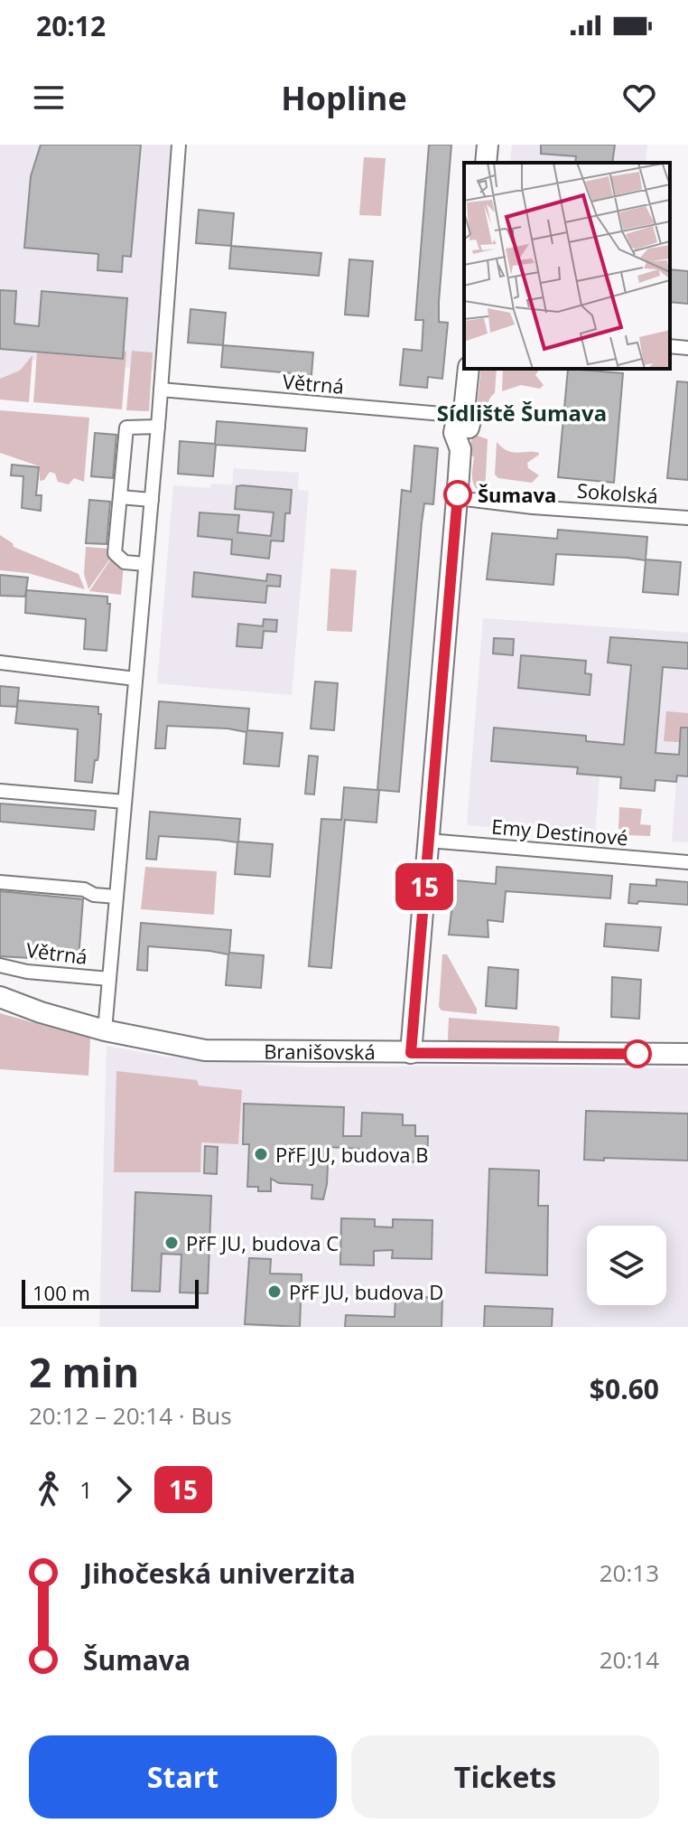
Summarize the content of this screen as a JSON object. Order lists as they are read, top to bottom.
{
  "streets": {
    "street": [
      "Větrná",
      "Sokolská",
      "Emy Destinové",
      "Branišovská"
    ]
  },
  "crossings": [
    ["Větrná", "Branišovská"]
  ],
  "districts": ["Sídliště Šumava"],
  "places": [
    "Šumava",
    "PřF JU, budova B",
    "PřF JU, budova C",
    "PřF JU, budova D"
  ],
  "lines": ["bus line 15"],
  "scale_bar": "100 m",
  "page": {
    "status": "20:12",
    "header": "Hopline",
    "on_map": "15",
    "scale": "100 m",
    "heading": ["2 min", "20:12 – 20:14 · Bus", "$0.60"],
    "legs": ["1", "15"],
    "list": [
      {
        "name": "Jihočeská univerzita",
        "value": "20:13"
      },
      {
        "name": "Šumava",
        "value": "20:14"
      }
    ],
    "buttons": ["Start", "Tickets"]
  }
}
